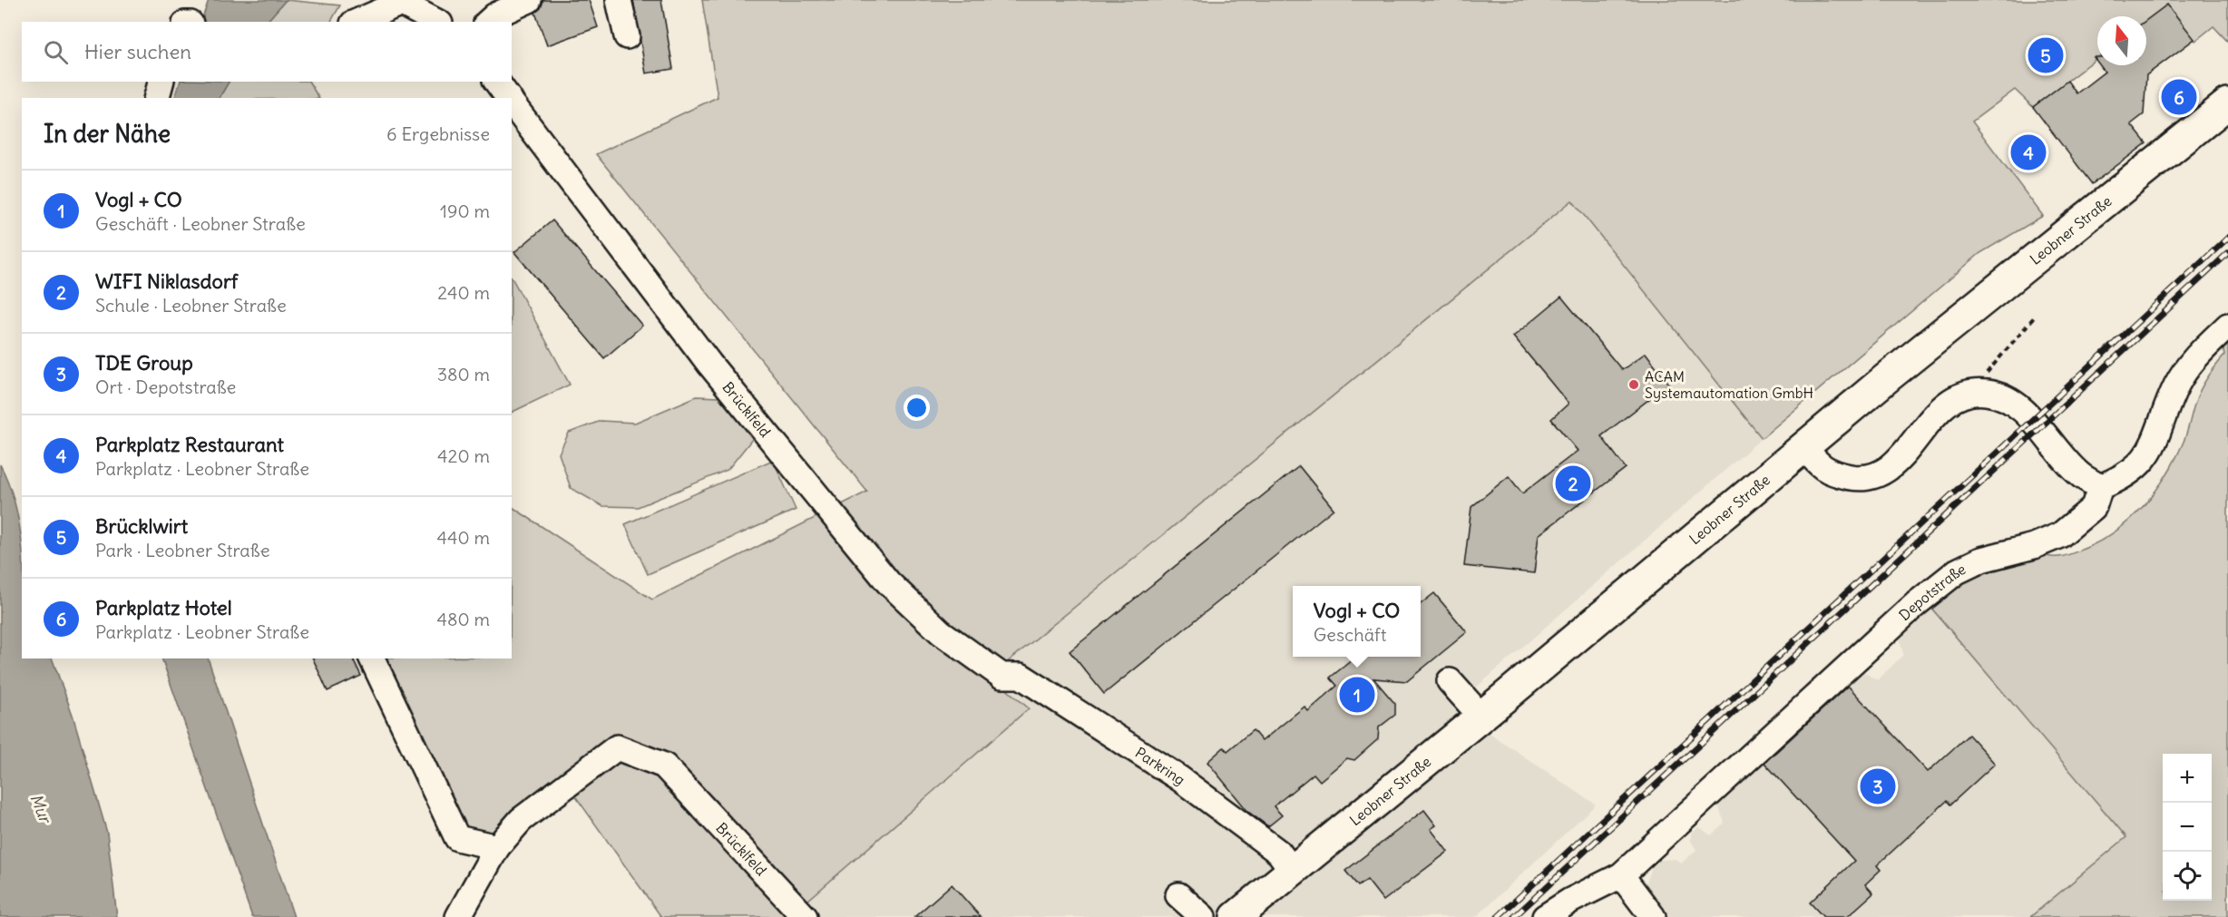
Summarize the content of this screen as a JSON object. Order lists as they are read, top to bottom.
{
  "streets": {
    "main road": ["Leobner Straße"],
    "street": ["Brücklfeld", "Depotstraße", "Parkring"]
  },
  "crossings": [
    ["Leobner Straße", "Parkring"],
    ["Brücklfeld", "Parkring"]
  ],
  "water": ["Mur"],
  "places": ["ACAM Systemautomation GmbH"],
  "north": "top",
  "page": {
    "search": "Hier suchen",
    "pins": [
      "5",
      "6",
      "4",
      "2",
      "1",
      "3"
    ],
    "heading": ["In der Nähe", "6 Ergebnisse"],
    "list": [
      {
        "mark": "1",
        "name": "Vogl + CO",
        "note": "Geschäft · Leobner Straße",
        "value": "190 m"
      },
      {
        "mark": "2",
        "name": "WIFI Niklasdorf",
        "note": "Schule · Leobner Straße",
        "value": "240 m"
      },
      {
        "mark": "3",
        "name": "TDE Group",
        "note": "Ort · Depotstraße",
        "value": "380 m"
      },
      {
        "mark": "4",
        "name": "Parkplatz Restaurant",
        "note": "Parkplatz · Leobner Straße",
        "value": "420 m"
      },
      {
        "mark": "5",
        "name": "Brücklwirt",
        "note": "Park · Leobner Straße",
        "value": "440 m"
      },
      {
        "mark": "6",
        "name": "Parkplatz Hotel",
        "note": "Parkplatz · Leobner Straße",
        "value": "480 m"
      }
    ],
    "popup": ["Vogl + CO", "Geschäft"],
    "map_buttons": ["+", "−"]
  }
}
